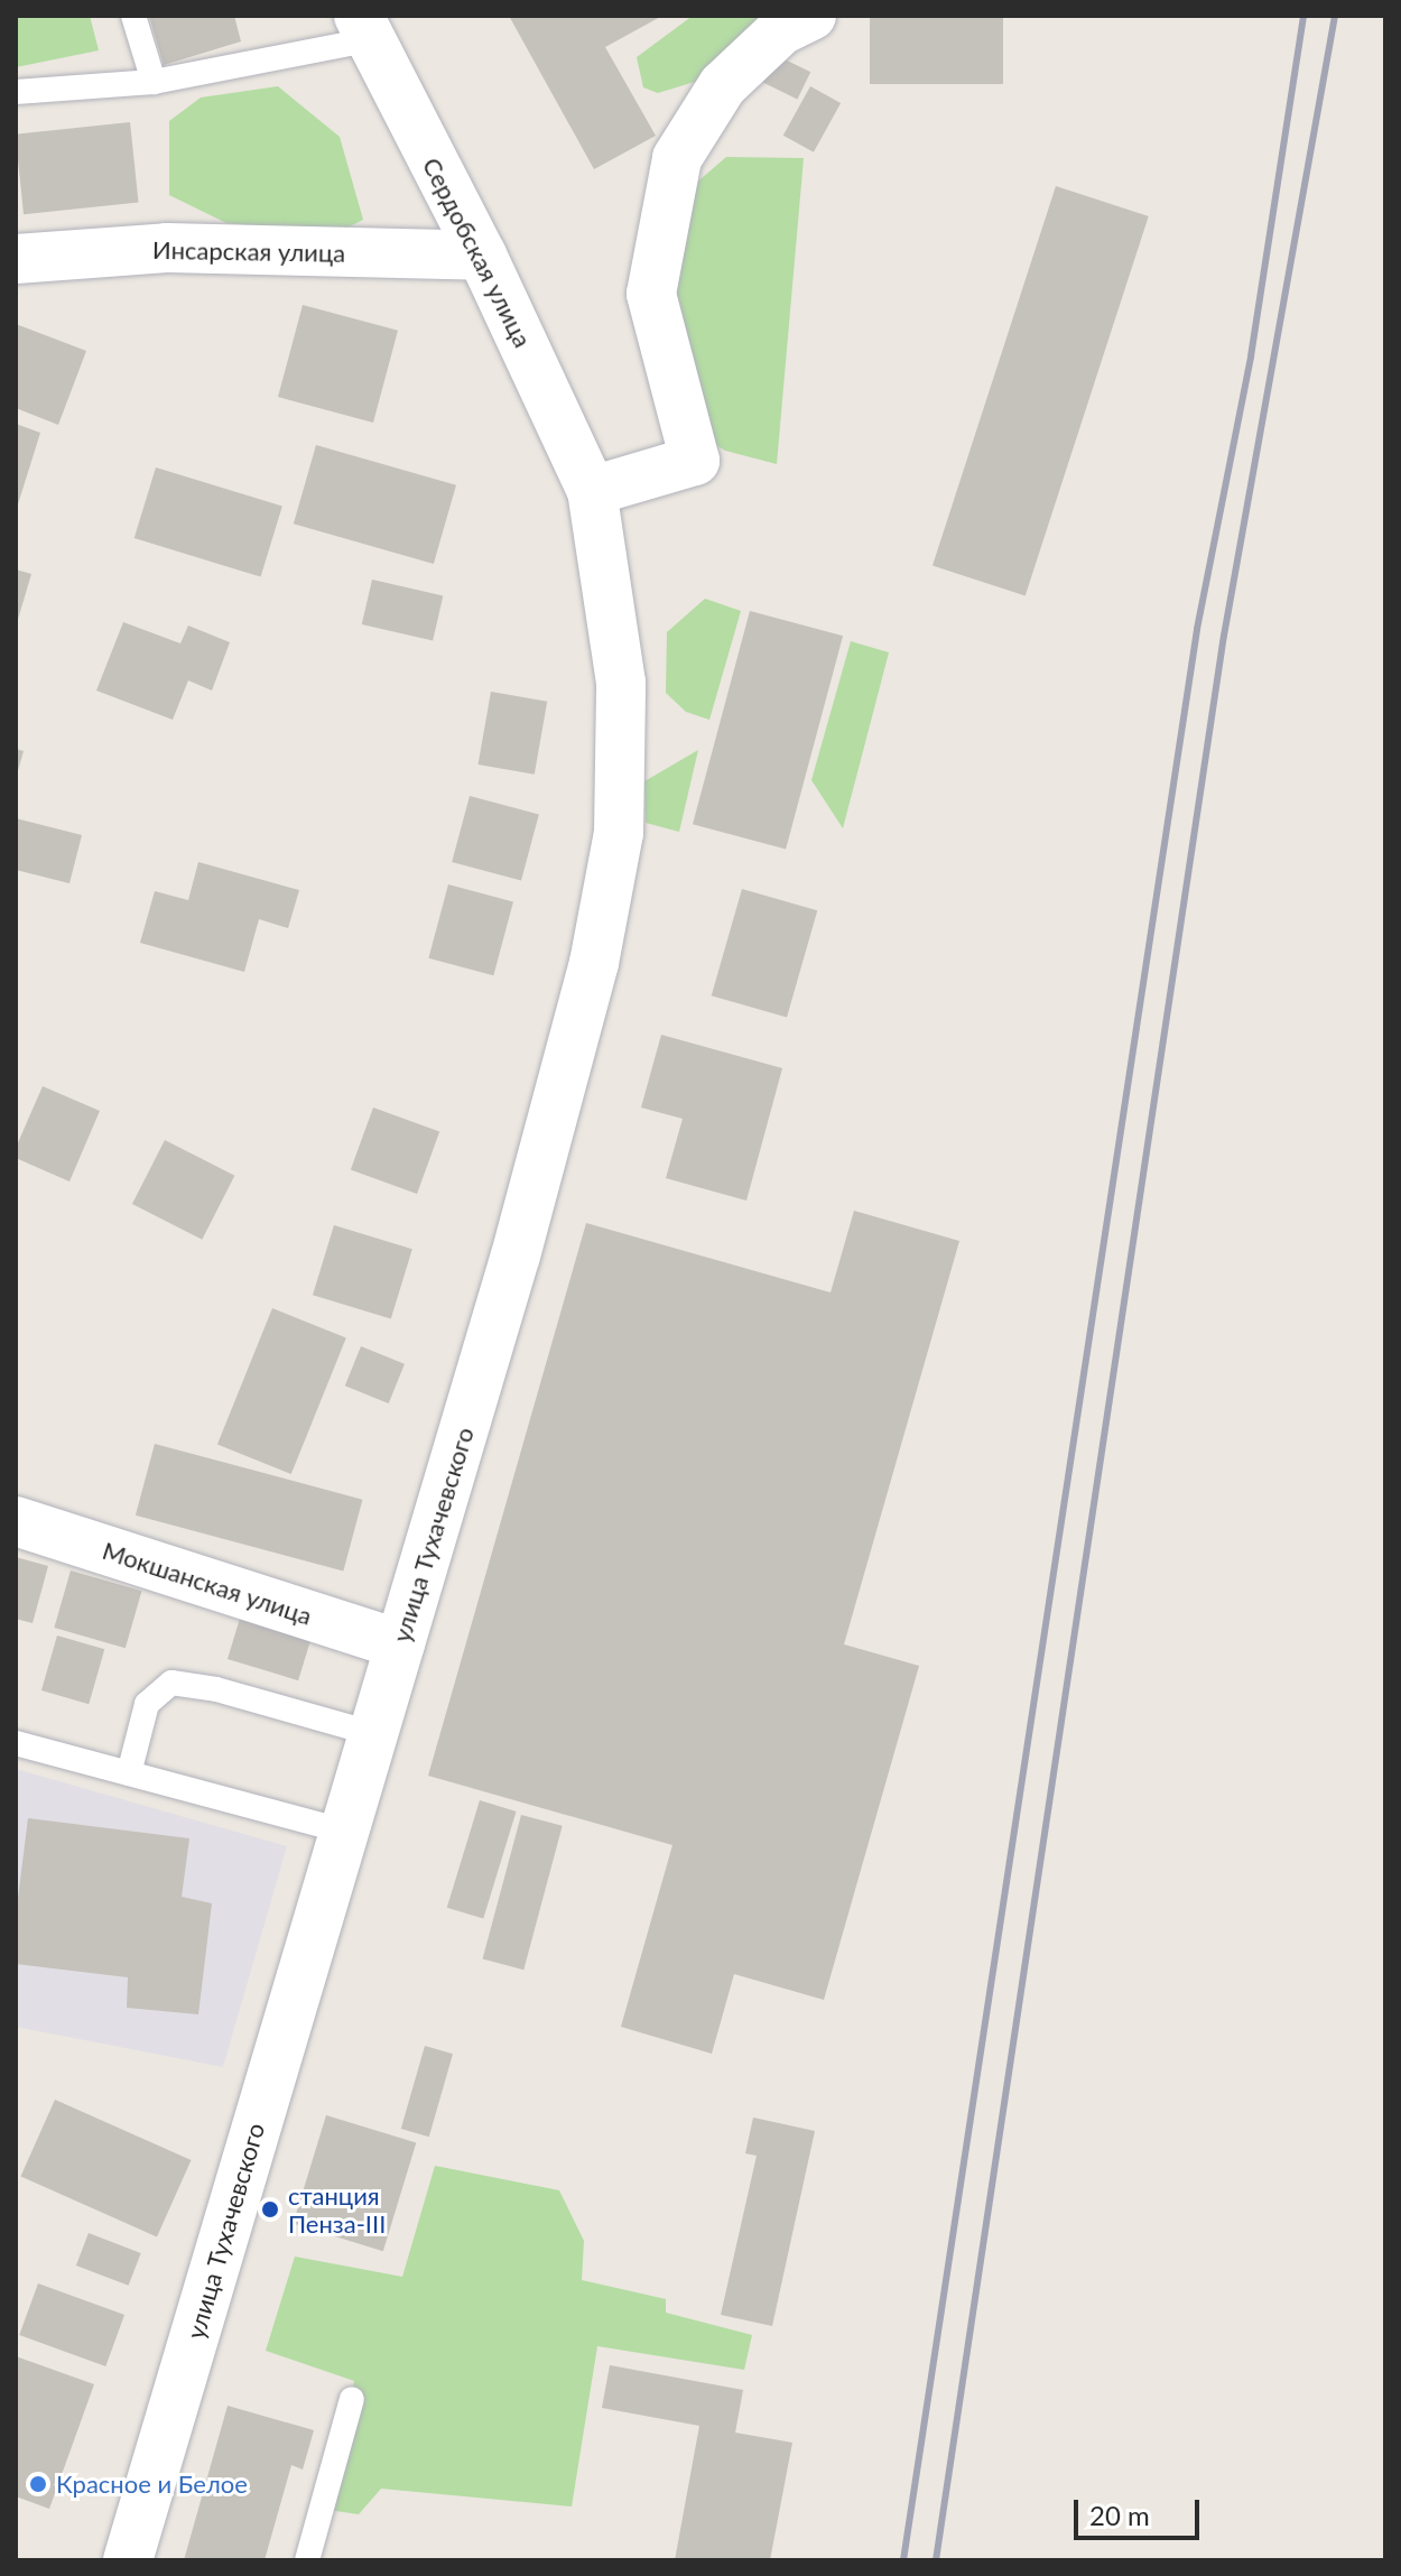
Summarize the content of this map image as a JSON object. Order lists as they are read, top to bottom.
{
  "streets": {
    "main road": [
      "Инсарская улица",
      "Сердобская улица",
      "улица Тухачевского",
      "Мокшанская улица"
    ]
  },
  "crossings": [
    ["Инсарская улица", "Сердобская улица"],
    ["Сердобская улица", "улица Тухачевского"],
    ["улица Тухачевского", "Мокшанская улица"]
  ],
  "places": ["станция Пенза-III", "Красное и Белое"],
  "scale_bar": "20 m"
}
